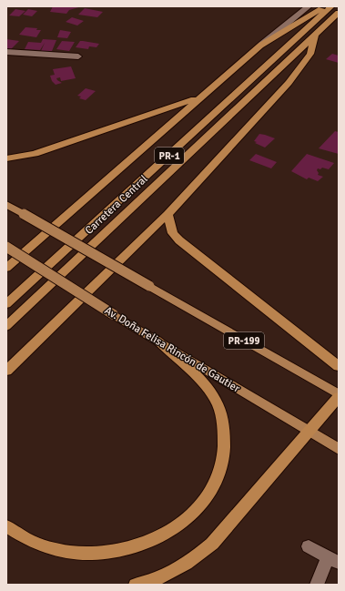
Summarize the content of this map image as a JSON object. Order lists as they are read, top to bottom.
{
  "streets": {
    "highway": ["PR-1", "Carretera Central"],
    "main road": ["PR-199", "Av. Doña Felisa Rincón de Gautier"]
  }
}
